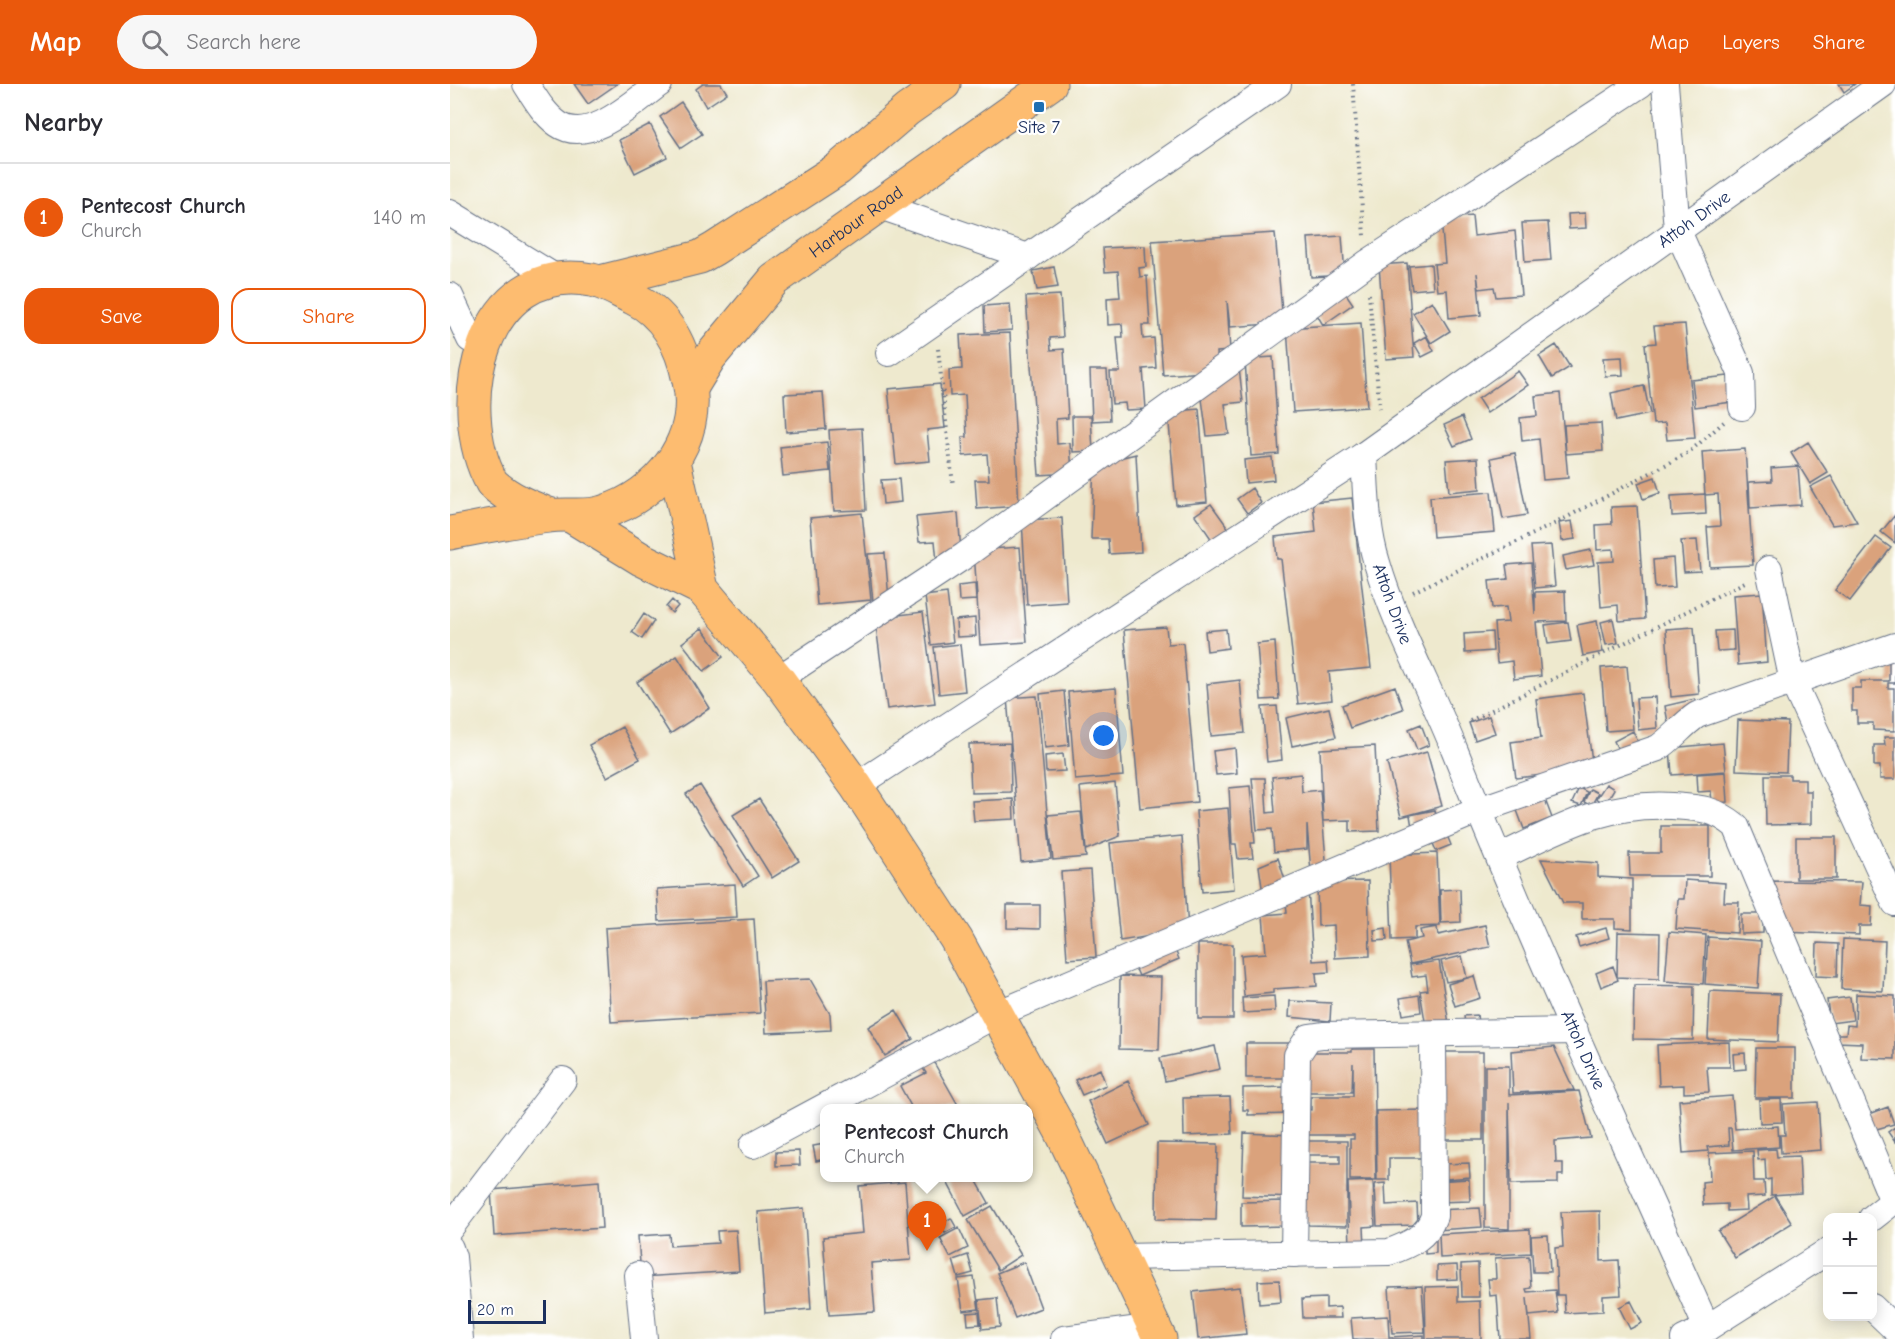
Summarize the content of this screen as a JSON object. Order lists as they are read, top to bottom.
{
  "streets": {
    "main road": ["Harbour Road"],
    "street": ["Attoh Drive"]
  },
  "places": {
    "transit": ["Site 7"]
  },
  "scale_bar": "20 m",
  "page": {
    "header": "Map",
    "search": "Search here",
    "nav": ["Map", "Layers", "Share"],
    "heading": "Nearby",
    "list": [
      {
        "mark": "1",
        "name": "Pentecost Church",
        "note": "Church",
        "value": "140 m"
      }
    ],
    "buttons": ["Save", "Share"],
    "popup": ["Pentecost Church", "Church"],
    "pins": "1",
    "map_buttons": ["+", "−"],
    "scale": "20 m"
  }
}
